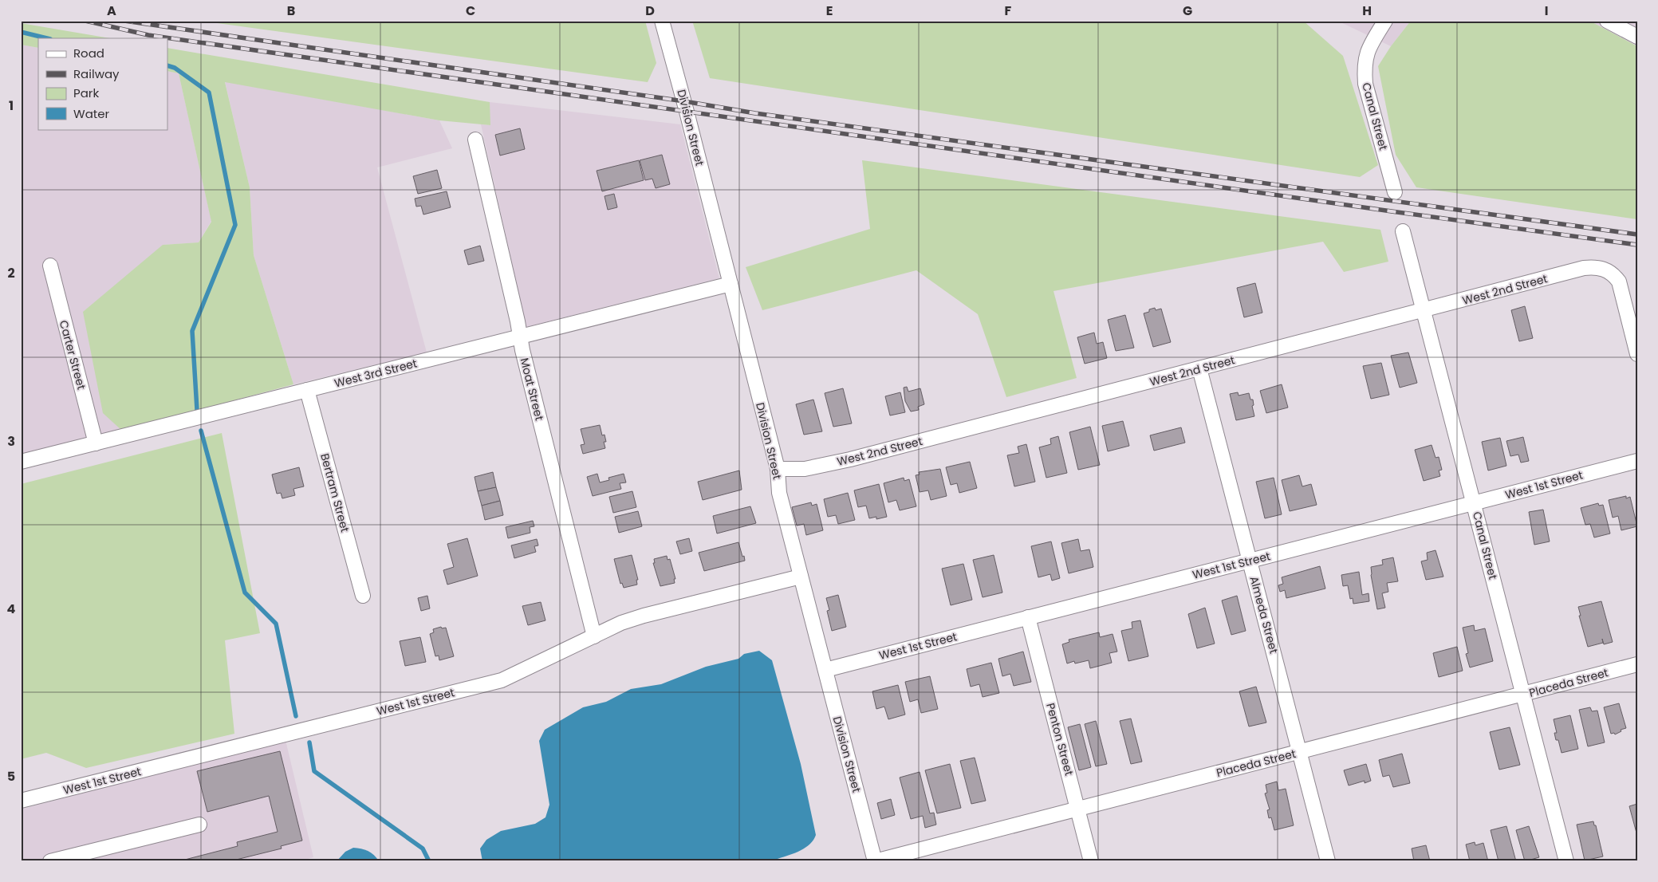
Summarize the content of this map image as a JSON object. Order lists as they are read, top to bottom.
{
  "streets": {
    "street": [
      "Canal Street",
      "Division Street",
      "West 2nd Street",
      "Carter Street",
      "West 3rd Street",
      "Moat Street",
      "West 1st Street",
      "Bertram Street",
      "Almeda Street",
      "Placeda Street",
      "Penton Street"
    ]
  },
  "crossings": [
    ["Canal Street", "West 2nd Street"],
    ["Canal Street", "West 1st Street"],
    ["Canal Street", "Placeda Street"],
    ["Division Street", "West 2nd Street"],
    ["Division Street", "West 3rd Street"],
    ["Division Street", "West 1st Street"],
    ["Division Street", "Placeda Street"],
    ["West 2nd Street", "Almeda Street"],
    ["Carter Street", "West 3rd Street"],
    ["West 3rd Street", "Moat Street"],
    ["West 3rd Street", "Bertram Street"],
    ["Moat Street", "West 1st Street"],
    ["West 1st Street", "Almeda Street"],
    ["West 1st Street", "Penton Street"],
    ["Almeda Street", "Placeda Street"],
    ["Placeda Street", "Penton Street"]
  ],
  "legend": [
    "Road",
    "Railway",
    "Park",
    "Water"
  ],
  "grid": {
    "columns": [
      "A",
      "B",
      "C",
      "D",
      "E",
      "F",
      "G",
      "H",
      "I"
    ],
    "rows": [
      "1",
      "2",
      "3",
      "4",
      "5"
    ]
  }
}
